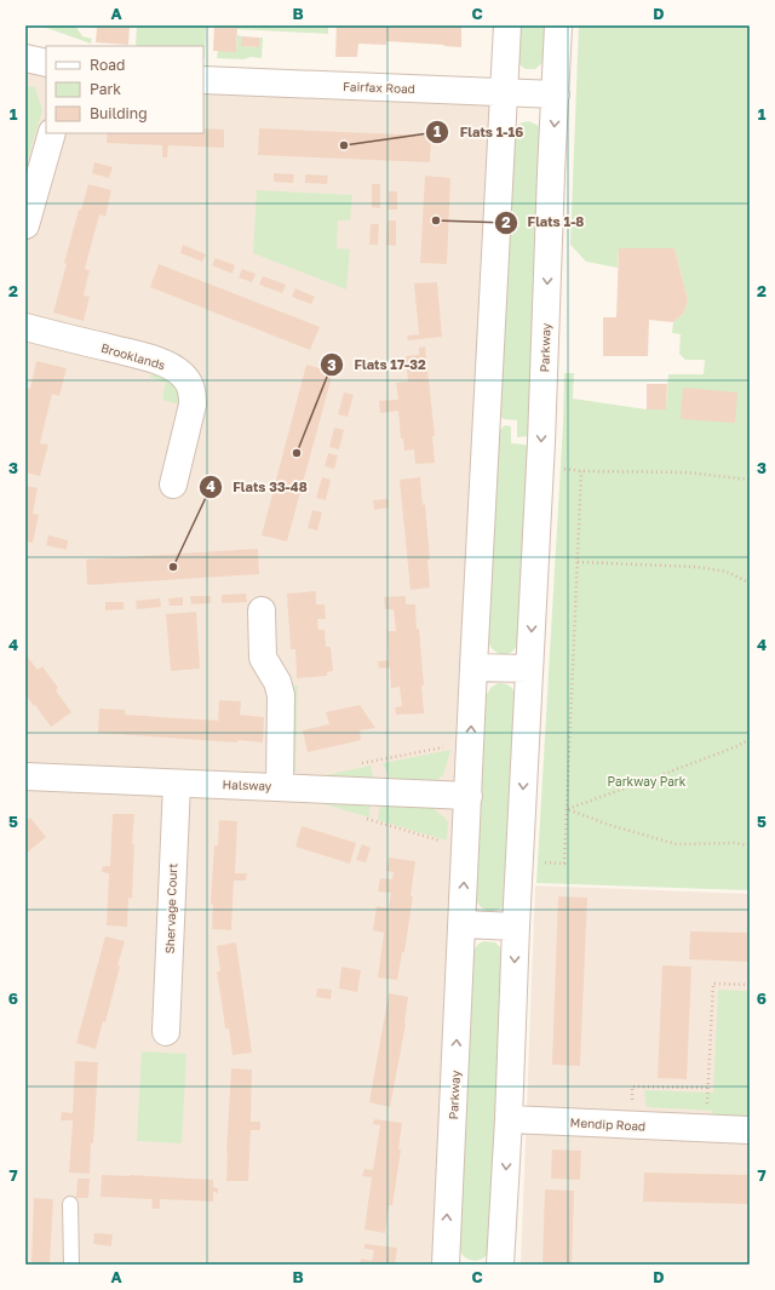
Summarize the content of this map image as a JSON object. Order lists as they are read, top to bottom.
{
  "streets": {
    "street": [
      "Fairfax Road",
      "Parkway",
      "Brooklands",
      "Halsway",
      "Shervage Court",
      "Mendip Road"
    ]
  },
  "crossings": [
    ["Fairfax Road", "Parkway"],
    ["Parkway", "Halsway"],
    ["Parkway", "Mendip Road"],
    ["Halsway", "Shervage Court"]
  ],
  "parks": ["Parkway Park"],
  "places": [
    "Flats 1-16",
    "Flats 1-8",
    "Flats 17-32",
    "Flats 33-48"
  ],
  "legend": ["Road", "Park", "Building"],
  "grid": {
    "columns": [
      "A",
      "B",
      "C",
      "D"
    ],
    "rows": [
      "1",
      "2",
      "3",
      "4",
      "5",
      "6",
      "7"
    ]
  }
}
